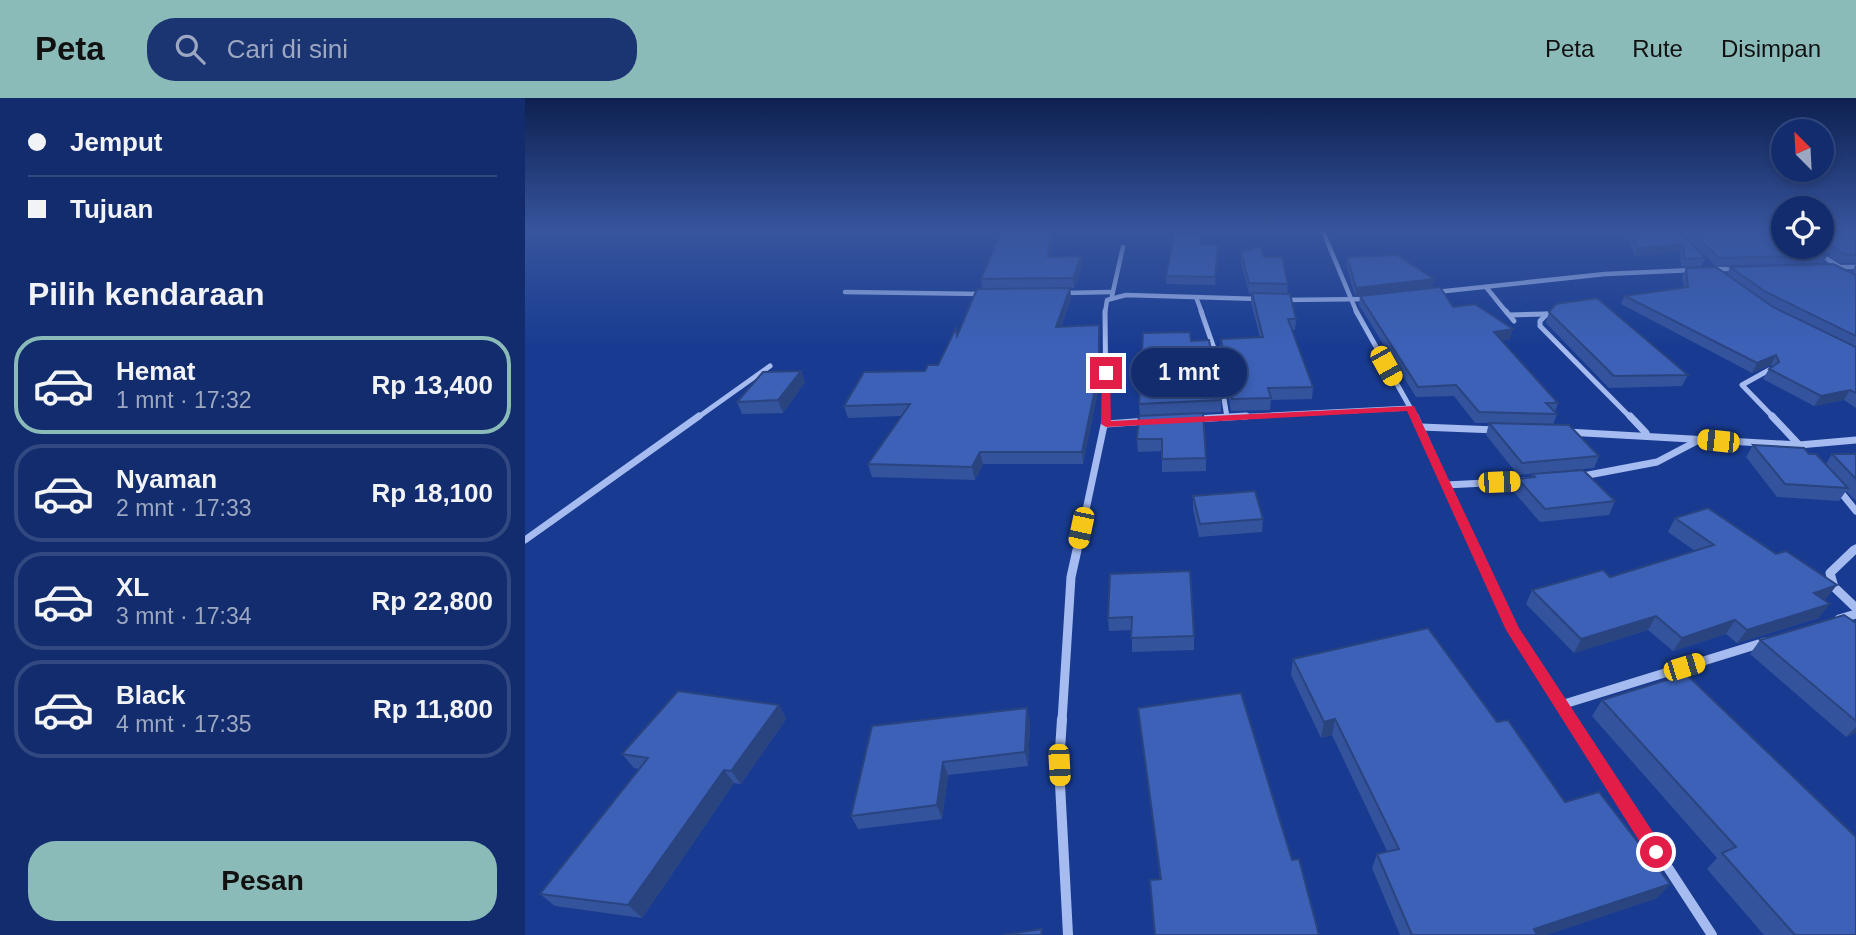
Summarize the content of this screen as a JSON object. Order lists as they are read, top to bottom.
{
  "north": "top left",
  "page": {
    "header": "Peta",
    "search": "Cari di sini",
    "nav": ["Peta", "Rute", "Disimpan"],
    "banner": ["Jemput", "Tujuan"],
    "heading": "Pilih kendaraan",
    "list": [
      {
        "name": "Hemat",
        "note": "1 mnt · 17:32",
        "value": "Rp 13,400"
      },
      {
        "name": "Nyaman",
        "note": "2 mnt · 17:33",
        "value": "Rp 18,100"
      },
      {
        "name": "XL",
        "note": "3 mnt · 17:34",
        "value": "Rp 22,800"
      },
      {
        "name": "Black",
        "note": "4 mnt · 17:35",
        "value": "Rp 11,800"
      }
    ],
    "bubble": "1 mnt",
    "buttons": "Pesan"
  }
}
